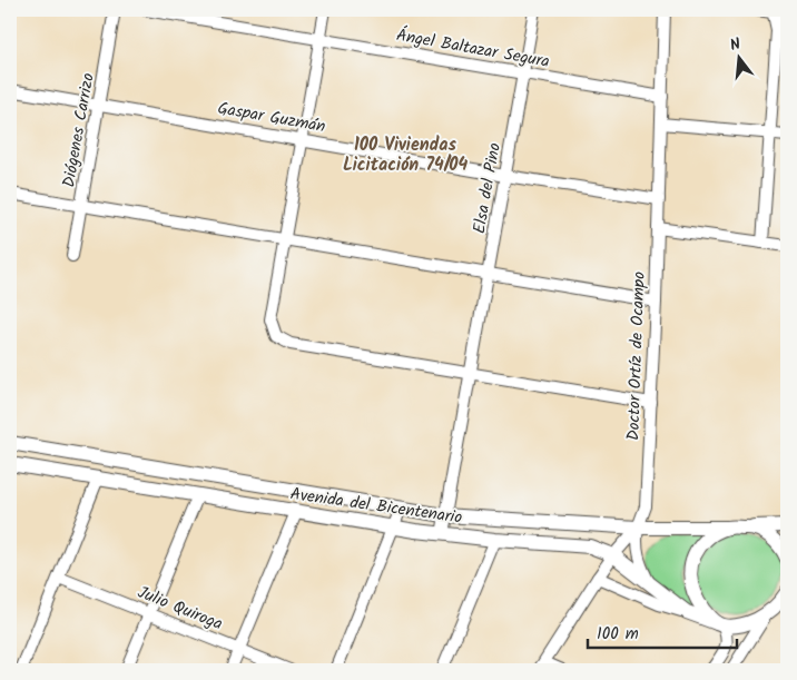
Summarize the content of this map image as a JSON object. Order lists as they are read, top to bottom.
{
  "streets": {
    "main road": ["Avenida del Bicentenario"],
    "street": [
      "Ángel Baltazar Segura",
      "Gaspar Guzmán",
      "Diógenes Carrizo",
      "Elsa del Pino",
      "Doctor Ortíz de Ocampo",
      "Julio Quiroga"
    ]
  },
  "crossings": [
    ["Ángel Baltazar Segura", "Elsa del Pino"],
    ["Ángel Baltazar Segura", "Doctor Ortíz de Ocampo"],
    ["Gaspar Guzmán", "Diógenes Carrizo"],
    ["Gaspar Guzmán", "Elsa del Pino"],
    ["Gaspar Guzmán", "Doctor Ortíz de Ocampo"],
    ["Elsa del Pino", "Avenida del Bicentenario"],
    ["Doctor Ortíz de Ocampo", "Avenida del Bicentenario"]
  ],
  "districts": ["100 Viviendas Licitación 74/04"],
  "scale_bar": "100 m",
  "north": "top"
}
